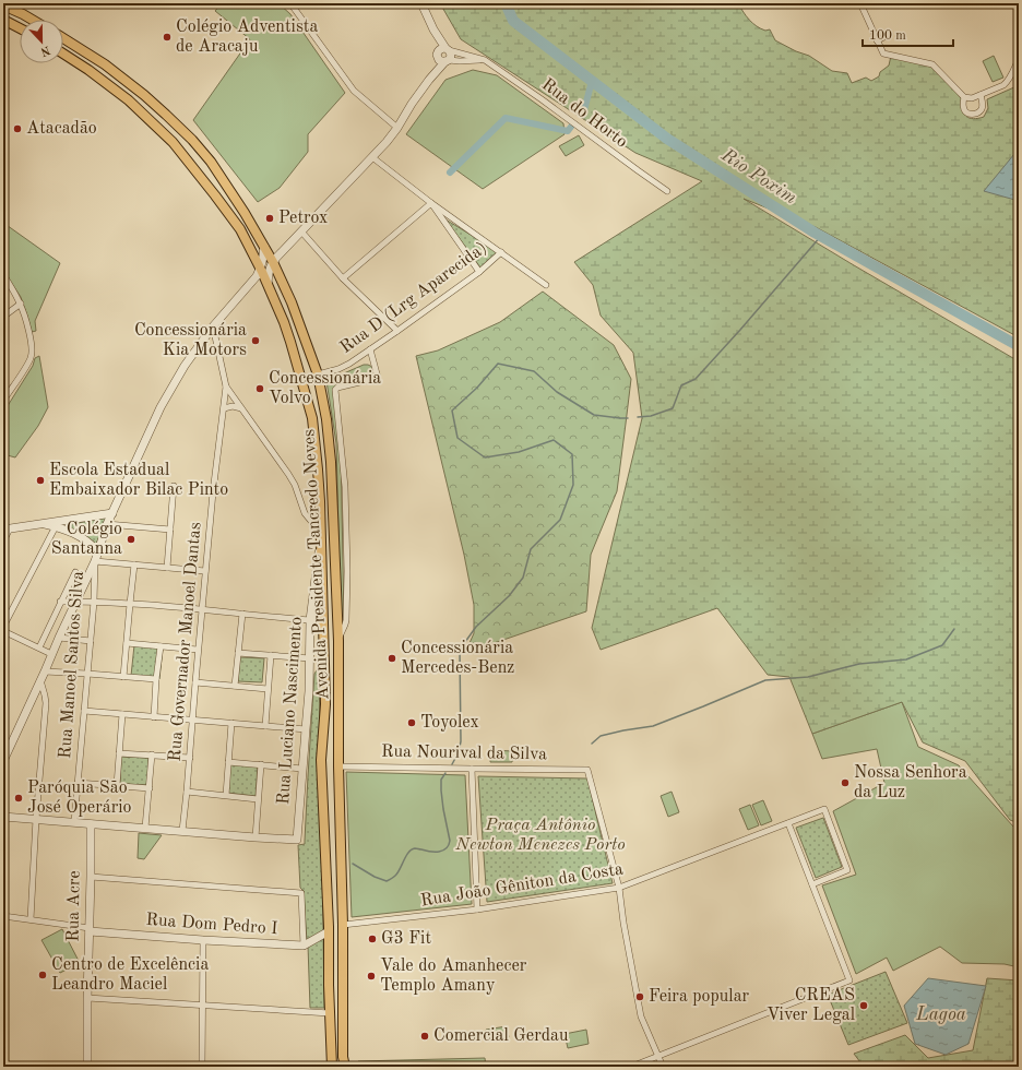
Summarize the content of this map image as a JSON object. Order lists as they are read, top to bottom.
{
  "streets": {
    "main road": ["Avenida Presidente Tancredo Neves"],
    "street": [
      "Rua do Horto",
      "Rua D (Lrg Aparecida)",
      "Rua Governador Manoel Dantas",
      "Rua Manoel Santos Silva",
      "Rua Luciano Nascimento",
      "Rua Nourival da Silva",
      "Rua João Gêniton da Costa",
      "Rua Acre",
      "Rua Dom Pedro I"
    ]
  },
  "crossings": [
    ["Rua D (Lrg Aparecida)", "Avenida Presidente Tancredo Neves"],
    ["Avenida Presidente Tancredo Neves", "Rua Luciano Nascimento"],
    ["Avenida Presidente Tancredo Neves", "Rua Nourival da Silva"],
    ["Avenida Presidente Tancredo Neves", "Rua João Gêniton da Costa"],
    ["Rua Nourival da Silva", "Rua João Gêniton da Costa"],
    ["Rua Acre", "Rua Dom Pedro I"]
  ],
  "water": ["Rio Poxim", "Lagoa"],
  "parks": ["Praça Antônio Newton Menezes Porto"],
  "places": [
    "Colégio Adventista de Aracaju",
    "Atacadão",
    "Petrox",
    "Concessionária Kia Motors",
    "Concessionária Volvo",
    "Escola Estadual Embaixador Bilac Pinto",
    "Colégio Santanna",
    "Concessionária Mercedes-Benz",
    "Toyolex",
    "Nossa Senhora da Luz",
    "Paróquia São José Operário",
    "G3 Fit",
    "Centro de Excelência Leandro Maciel",
    "Vale do Amanhecer Templo Amany",
    "Feira popular",
    "CREAS Viver Legal",
    "Comercial Gerdau"
  ],
  "scale_bar": "100 m",
  "north": "bottom"
}
